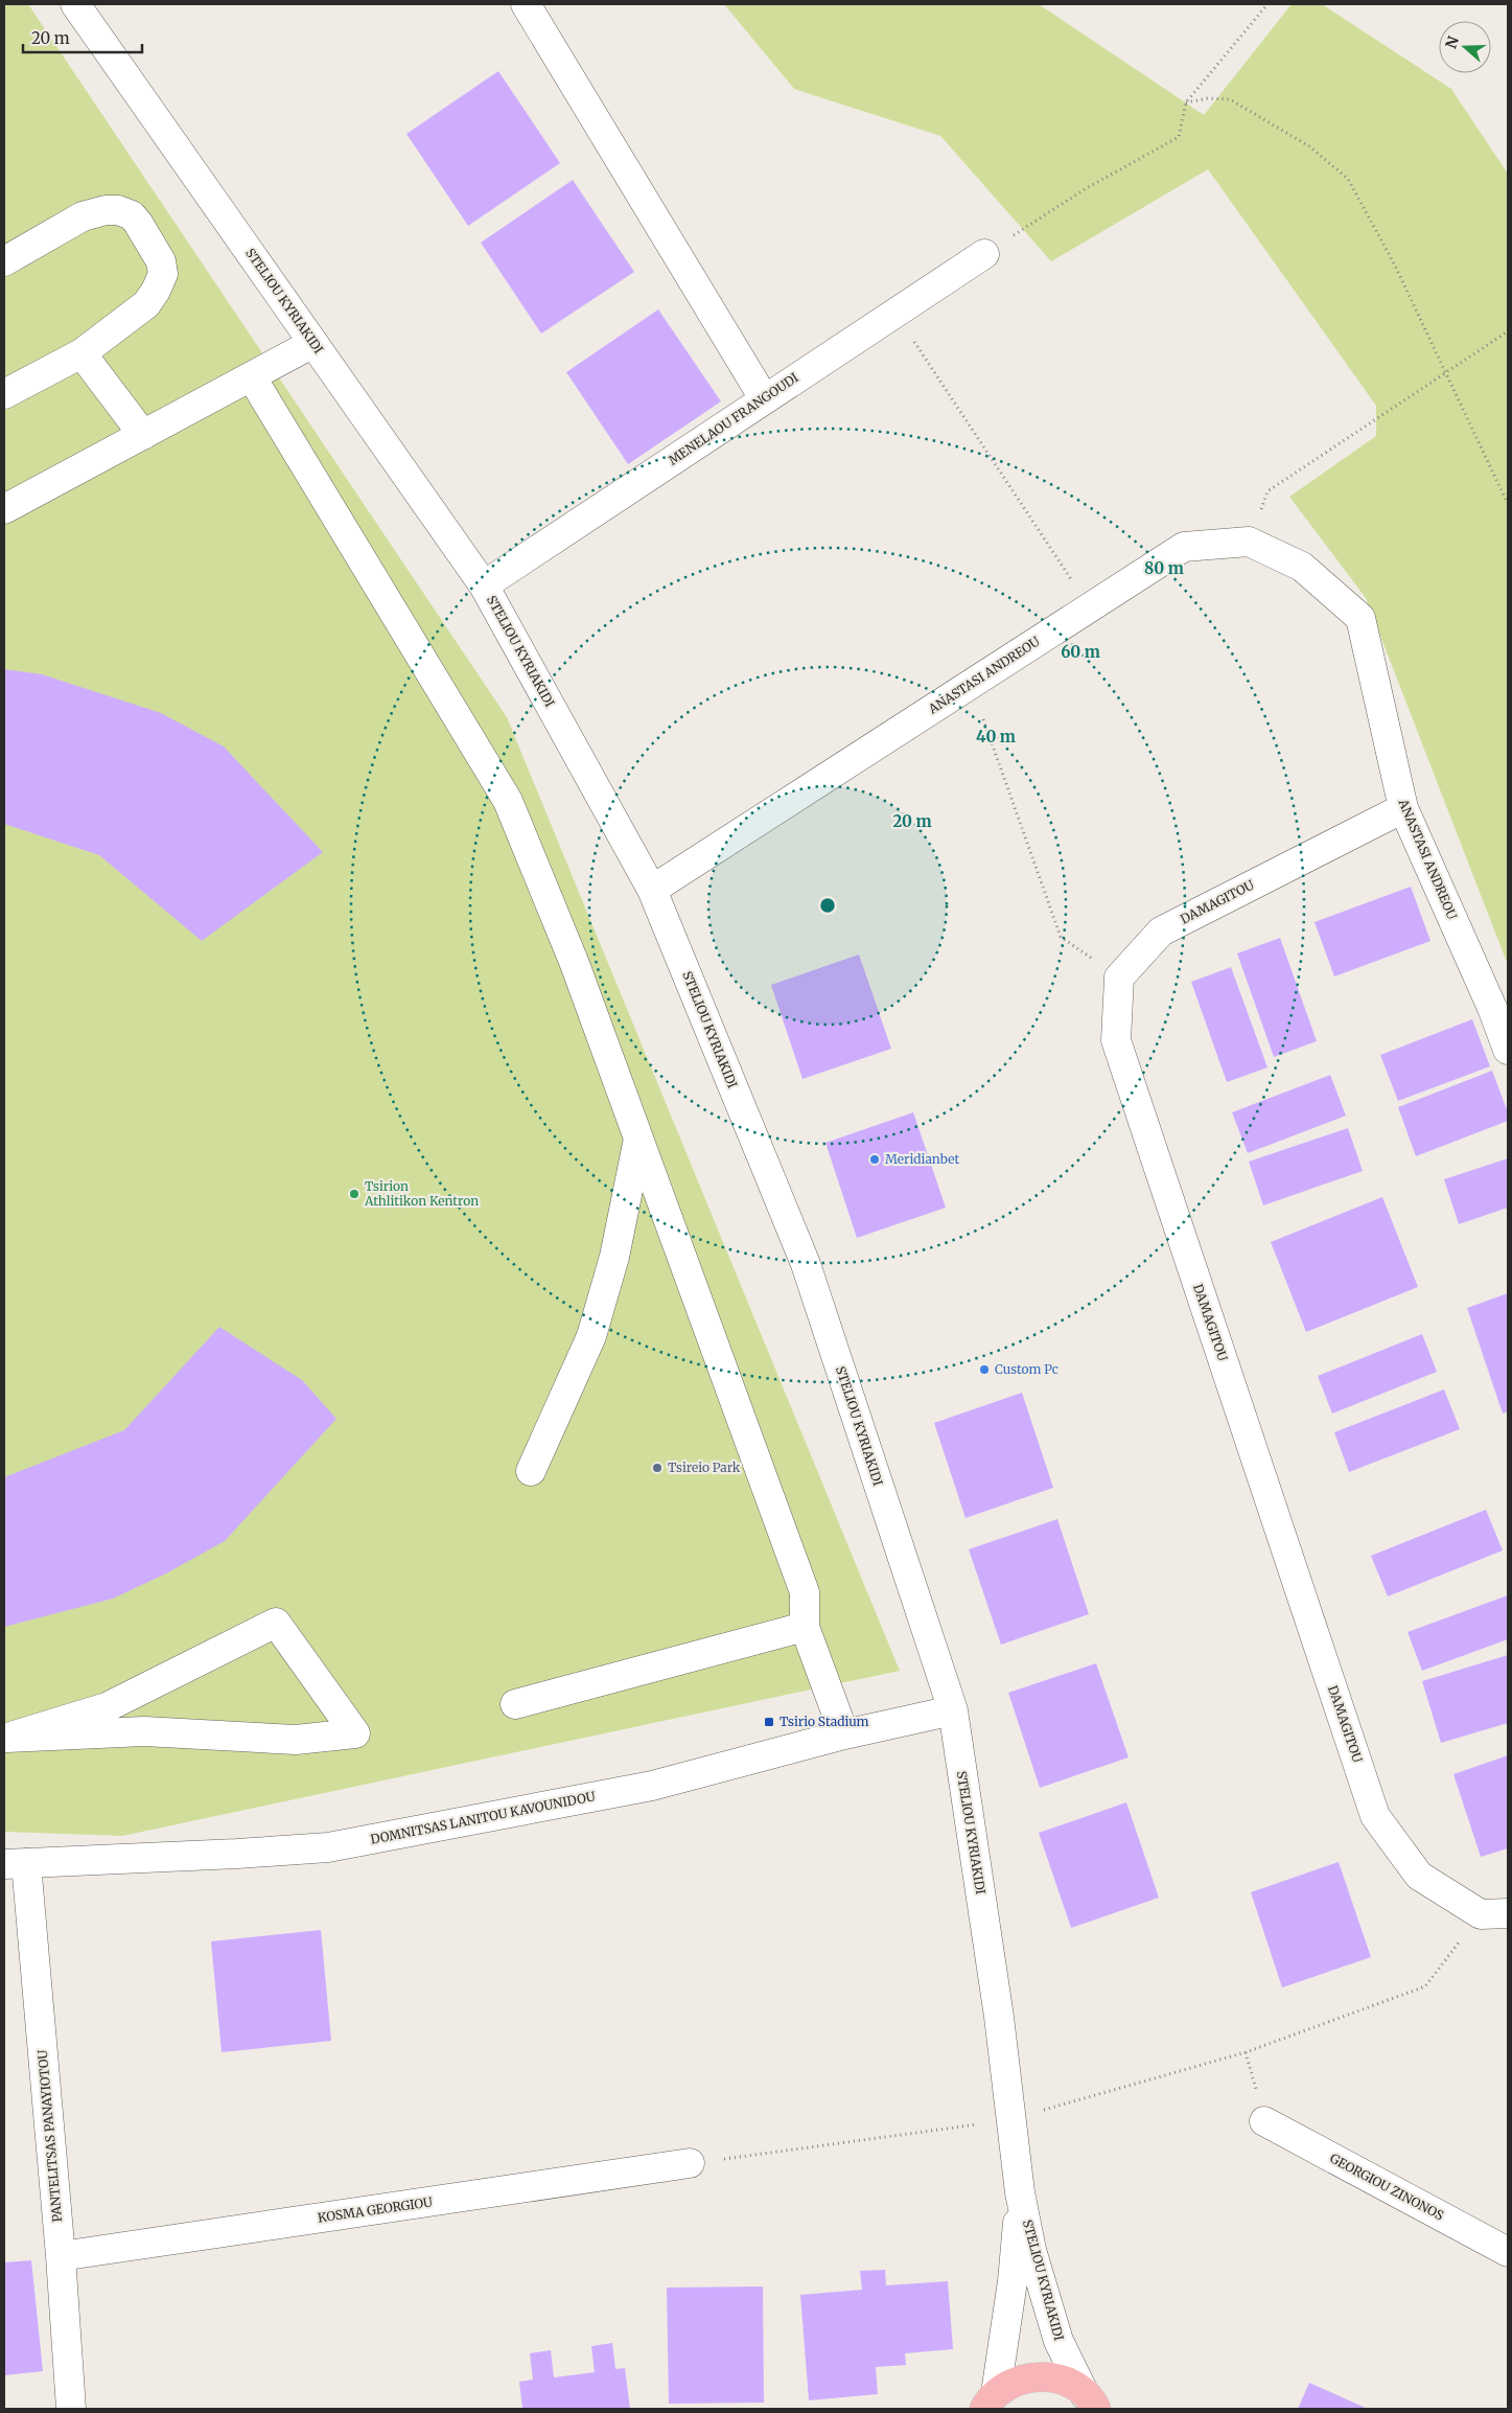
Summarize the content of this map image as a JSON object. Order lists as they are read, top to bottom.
{
  "streets": {
    "street": [
      "STELIOU KYRIAKIDI",
      "MENELAOU FRANGOUDI",
      "ANASTASI ANDREOU",
      "DAMAGITOU",
      "DOMNITSAS LANITOU KAVOUNIDOU",
      "PANTELITSAS PANAYIOTOU",
      "GEORGIOU ZINONOS",
      "KOSMA GEORGIOU"
    ]
  },
  "crossings": [
    ["STELIOU KYRIAKIDI", "MENELAOU FRANGOUDI"],
    ["STELIOU KYRIAKIDI", "ANASTASI ANDREOU"],
    ["STELIOU KYRIAKIDI", "DOMNITSAS LANITOU KAVOUNIDOU"],
    ["ANASTASI ANDREOU", "DAMAGITOU"],
    ["DOMNITSAS LANITOU KAVOUNIDOU", "PANTELITSAS PANAYIOTOU"],
    ["PANTELITSAS PANAYIOTOU", "KOSMA GEORGIOU"]
  ],
  "places": {
    "other": [
      "Meridianbet",
      "Tsirion Athlitikon Kentron",
      "Custom Pc",
      "Tsireio Park"
    ],
    "transit": ["Tsirio Stadium"]
  },
  "scale_bar": "20 m",
  "north": "left",
  "rings": [
    "80 m",
    "60 m",
    "40 m",
    "20 m"
  ]
}
